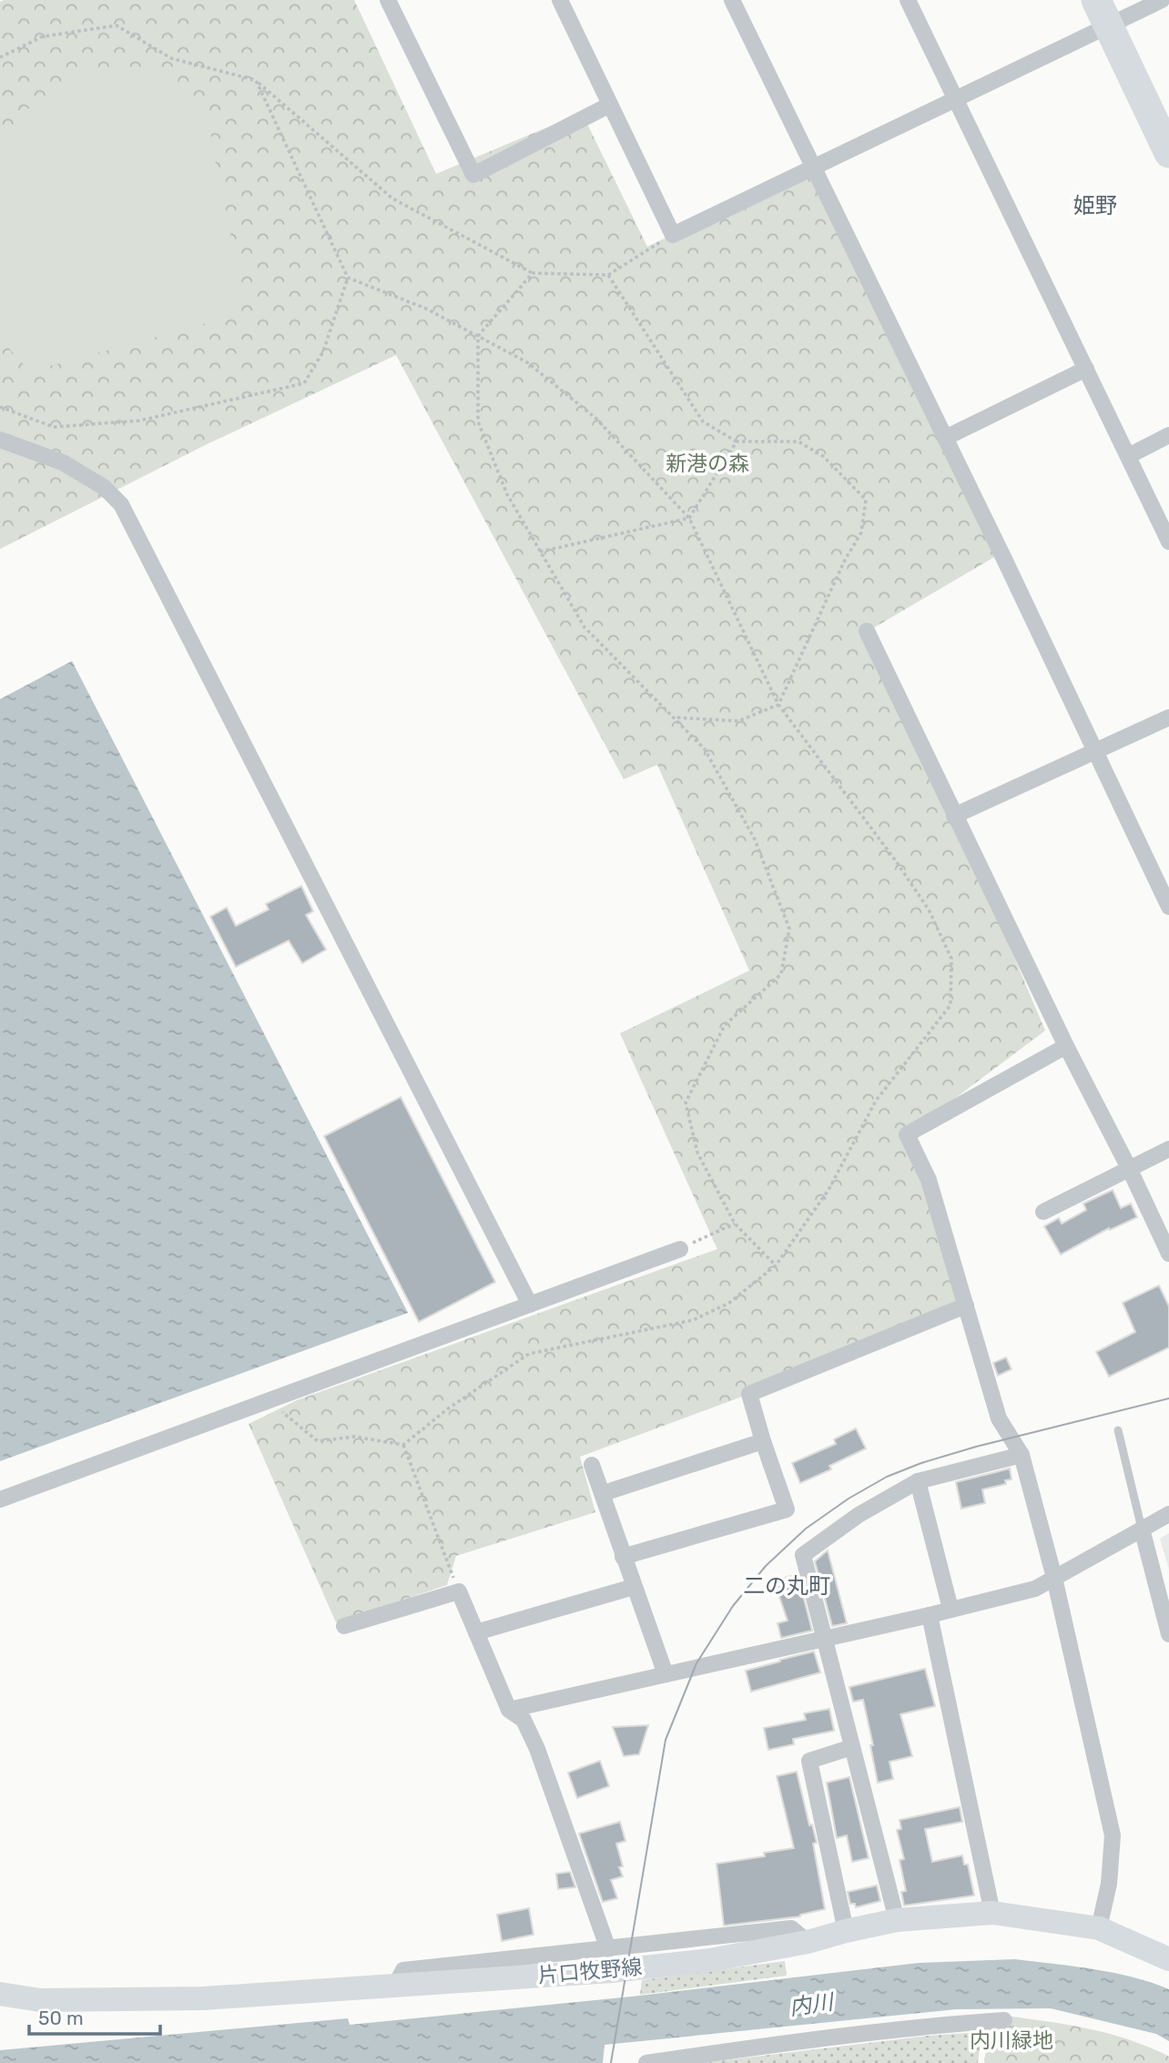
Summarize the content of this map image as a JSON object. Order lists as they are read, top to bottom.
{
  "streets": {
    "main road": ["片口牧野線"]
  },
  "districts": ["姫野", "二の丸町"],
  "water": ["内川"],
  "parks": ["新港の森", "内川緑地"],
  "scale_bar": "50 m"
}
